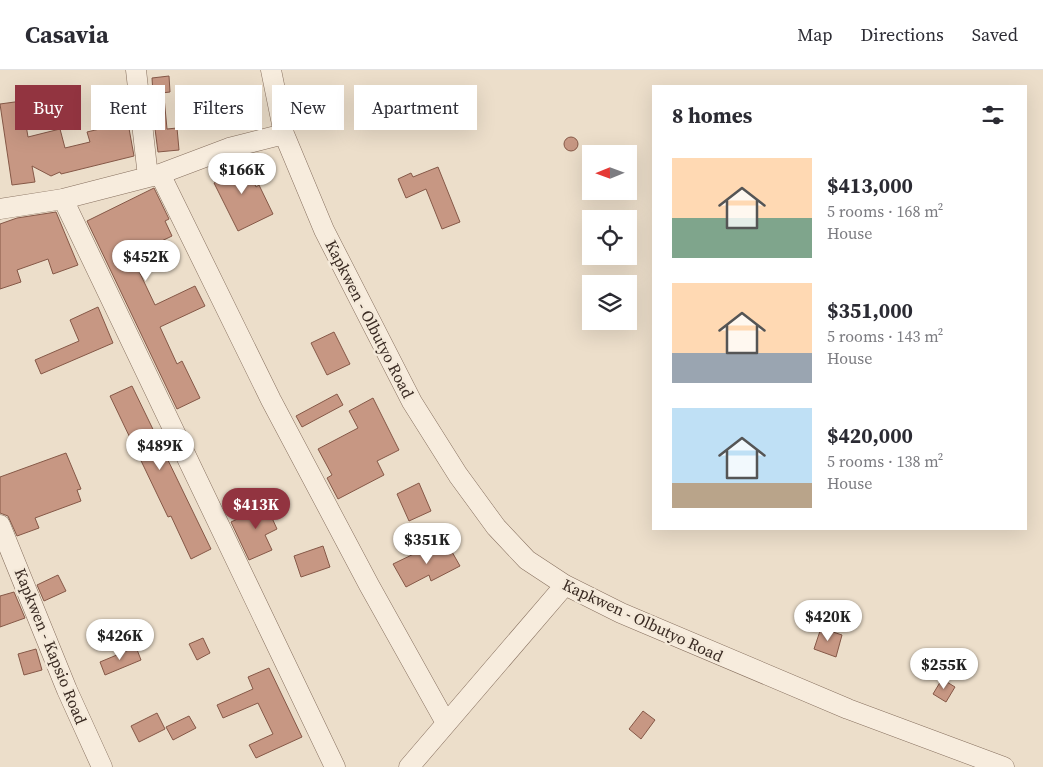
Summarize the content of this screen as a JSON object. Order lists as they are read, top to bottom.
{
  "streets": {
    "street": ["Kapkwen - Olbutyo Road", "Kapkwen - Kapsio Road"]
  },
  "north": "left",
  "page": {
    "header": "Casavia",
    "nav": ["Map", "Directions", "Saved"],
    "chip": [
      "Buy",
      "Rent",
      "Filters",
      "New",
      "Apartment"
    ],
    "heading": "8 homes",
    "list": [
      {
        "name": "$413,000",
        "note": "5 rooms · 168 m² · House"
      },
      {
        "name": "$351,000",
        "note": "5 rooms · 143 m² · House"
      },
      {
        "name": "$420,000",
        "note": "5 rooms · 138 m² · House"
      }
    ],
    "price": [
      "$166K",
      "$452K",
      "$489K",
      "$413K",
      "$351K",
      "$420K",
      "$426K",
      "$255K"
    ]
  }
}
